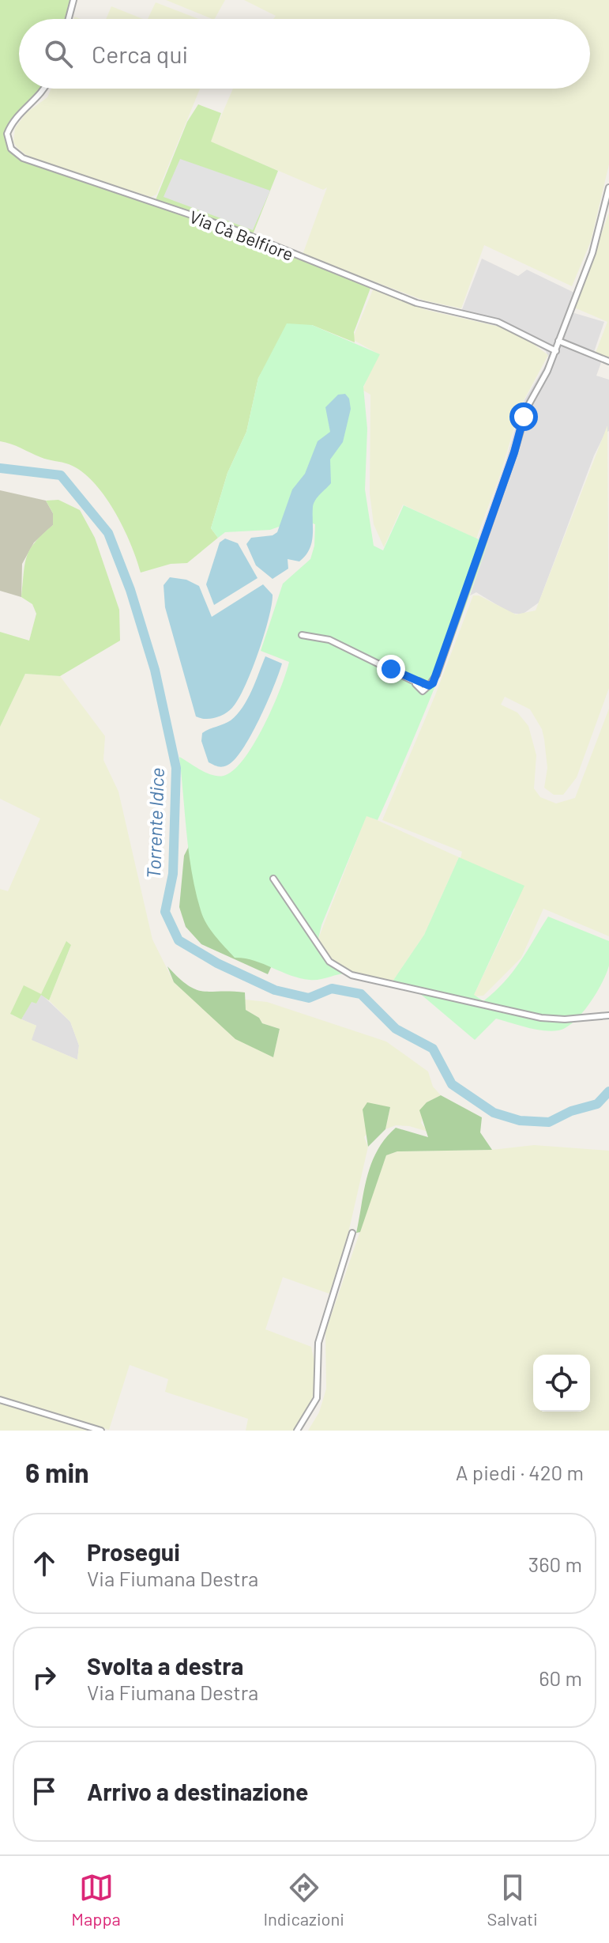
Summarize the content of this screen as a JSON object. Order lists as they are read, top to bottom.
{
  "streets": {
    "street": ["Via Cà Belfiore"]
  },
  "water": ["Torrente Idice"],
  "page": {
    "search": "Cerca qui",
    "heading": ["6 min", "A piedi · 420 m"],
    "list": [
      ["Prosegui", "Via Fiumana Destra", "360 m"],
      ["Svolta a destra", "Via Fiumana Destra", "60 m"],
      "Arrivo a destinazione"
    ],
    "nav": ["Mappa", "Indicazioni", "Salvati"]
  }
}
